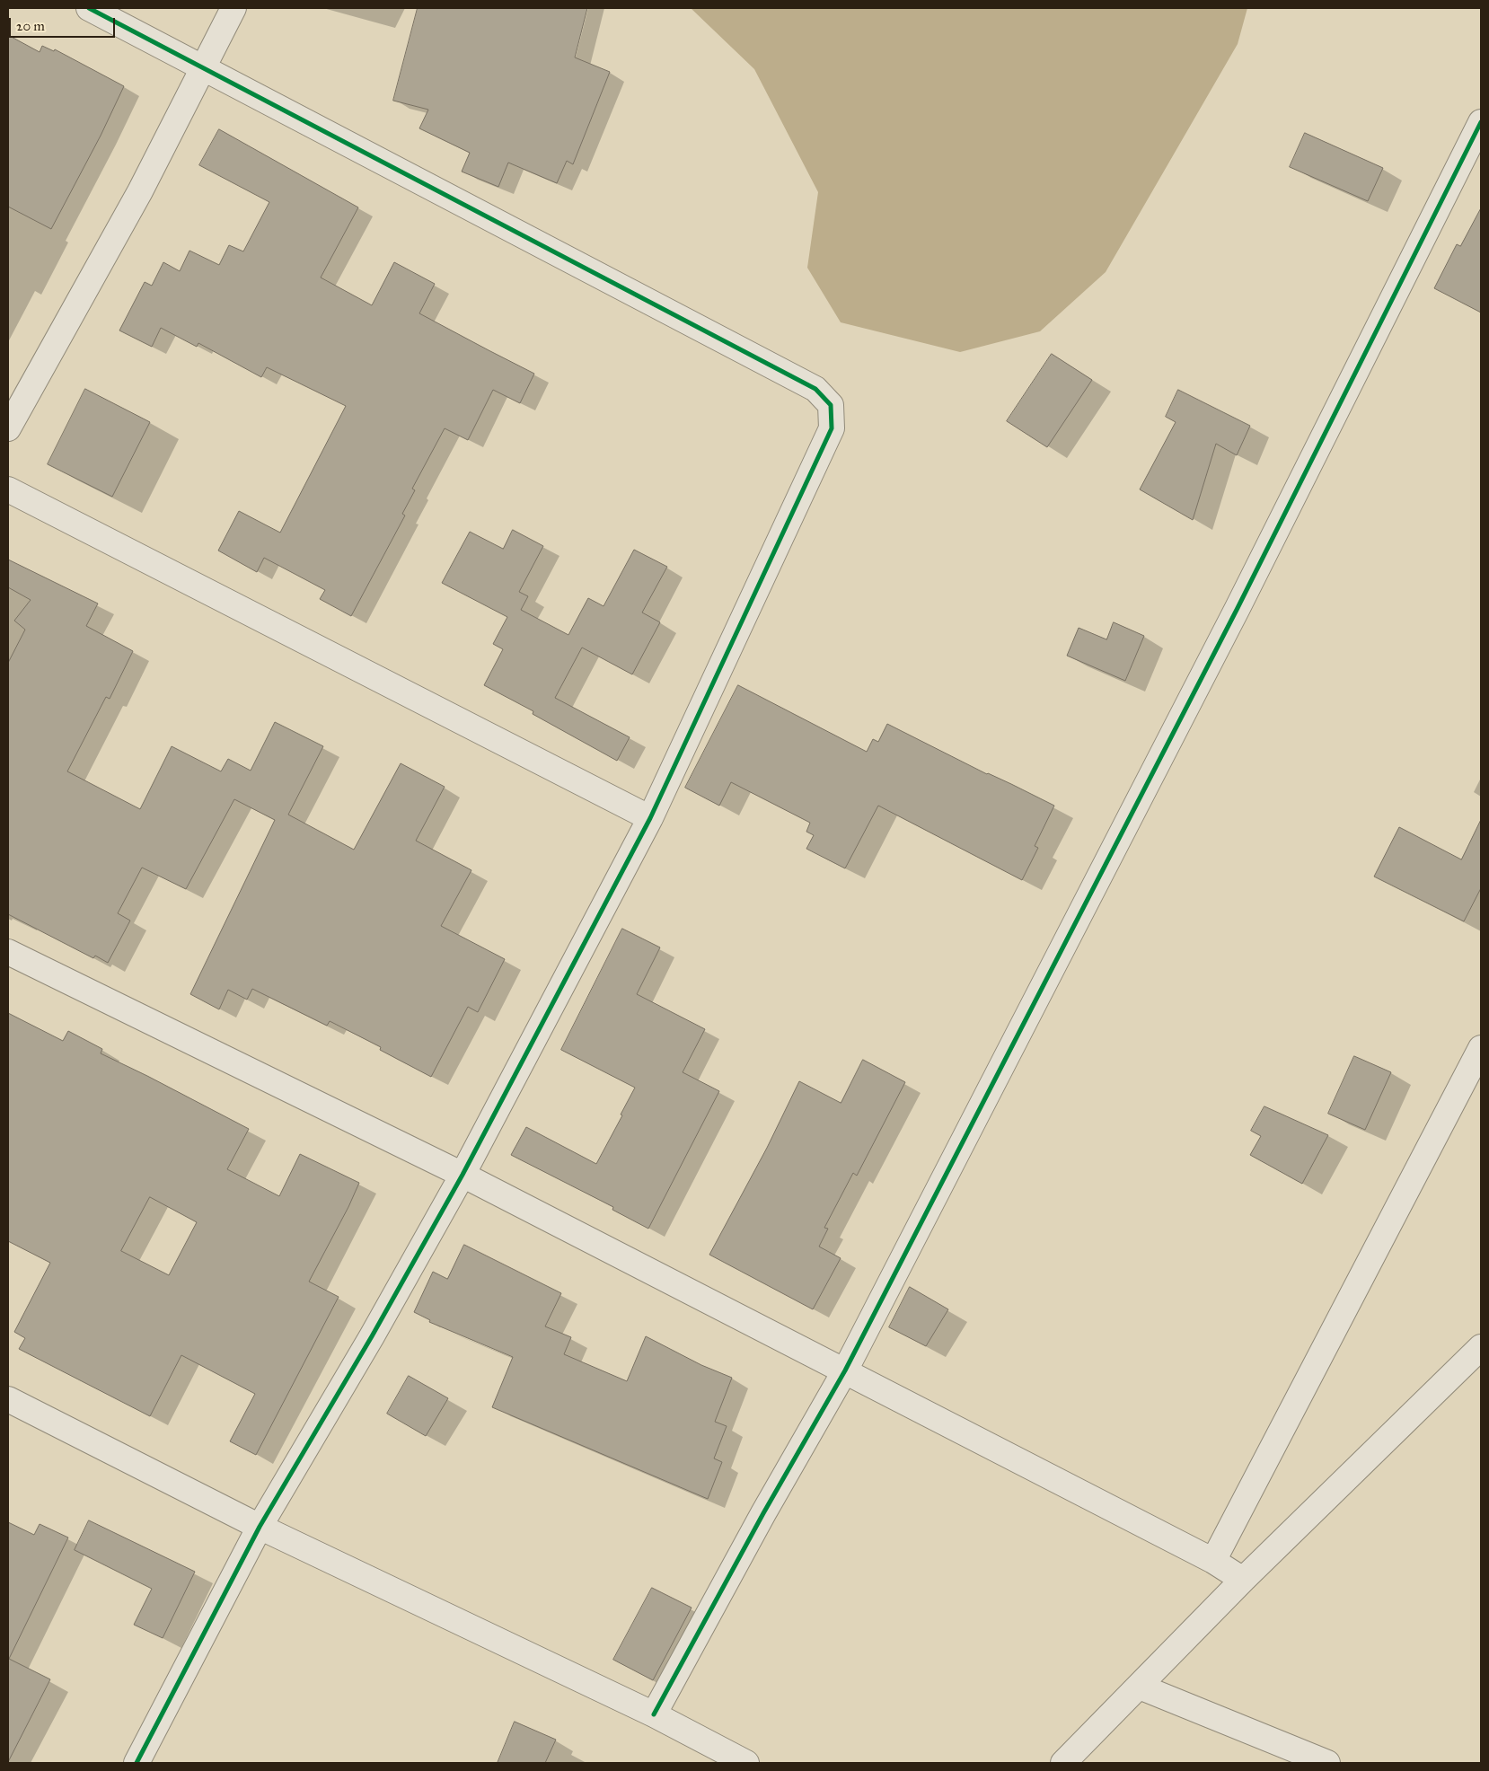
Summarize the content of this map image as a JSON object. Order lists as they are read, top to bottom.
{
  "scale_bar": "20 m"
}
